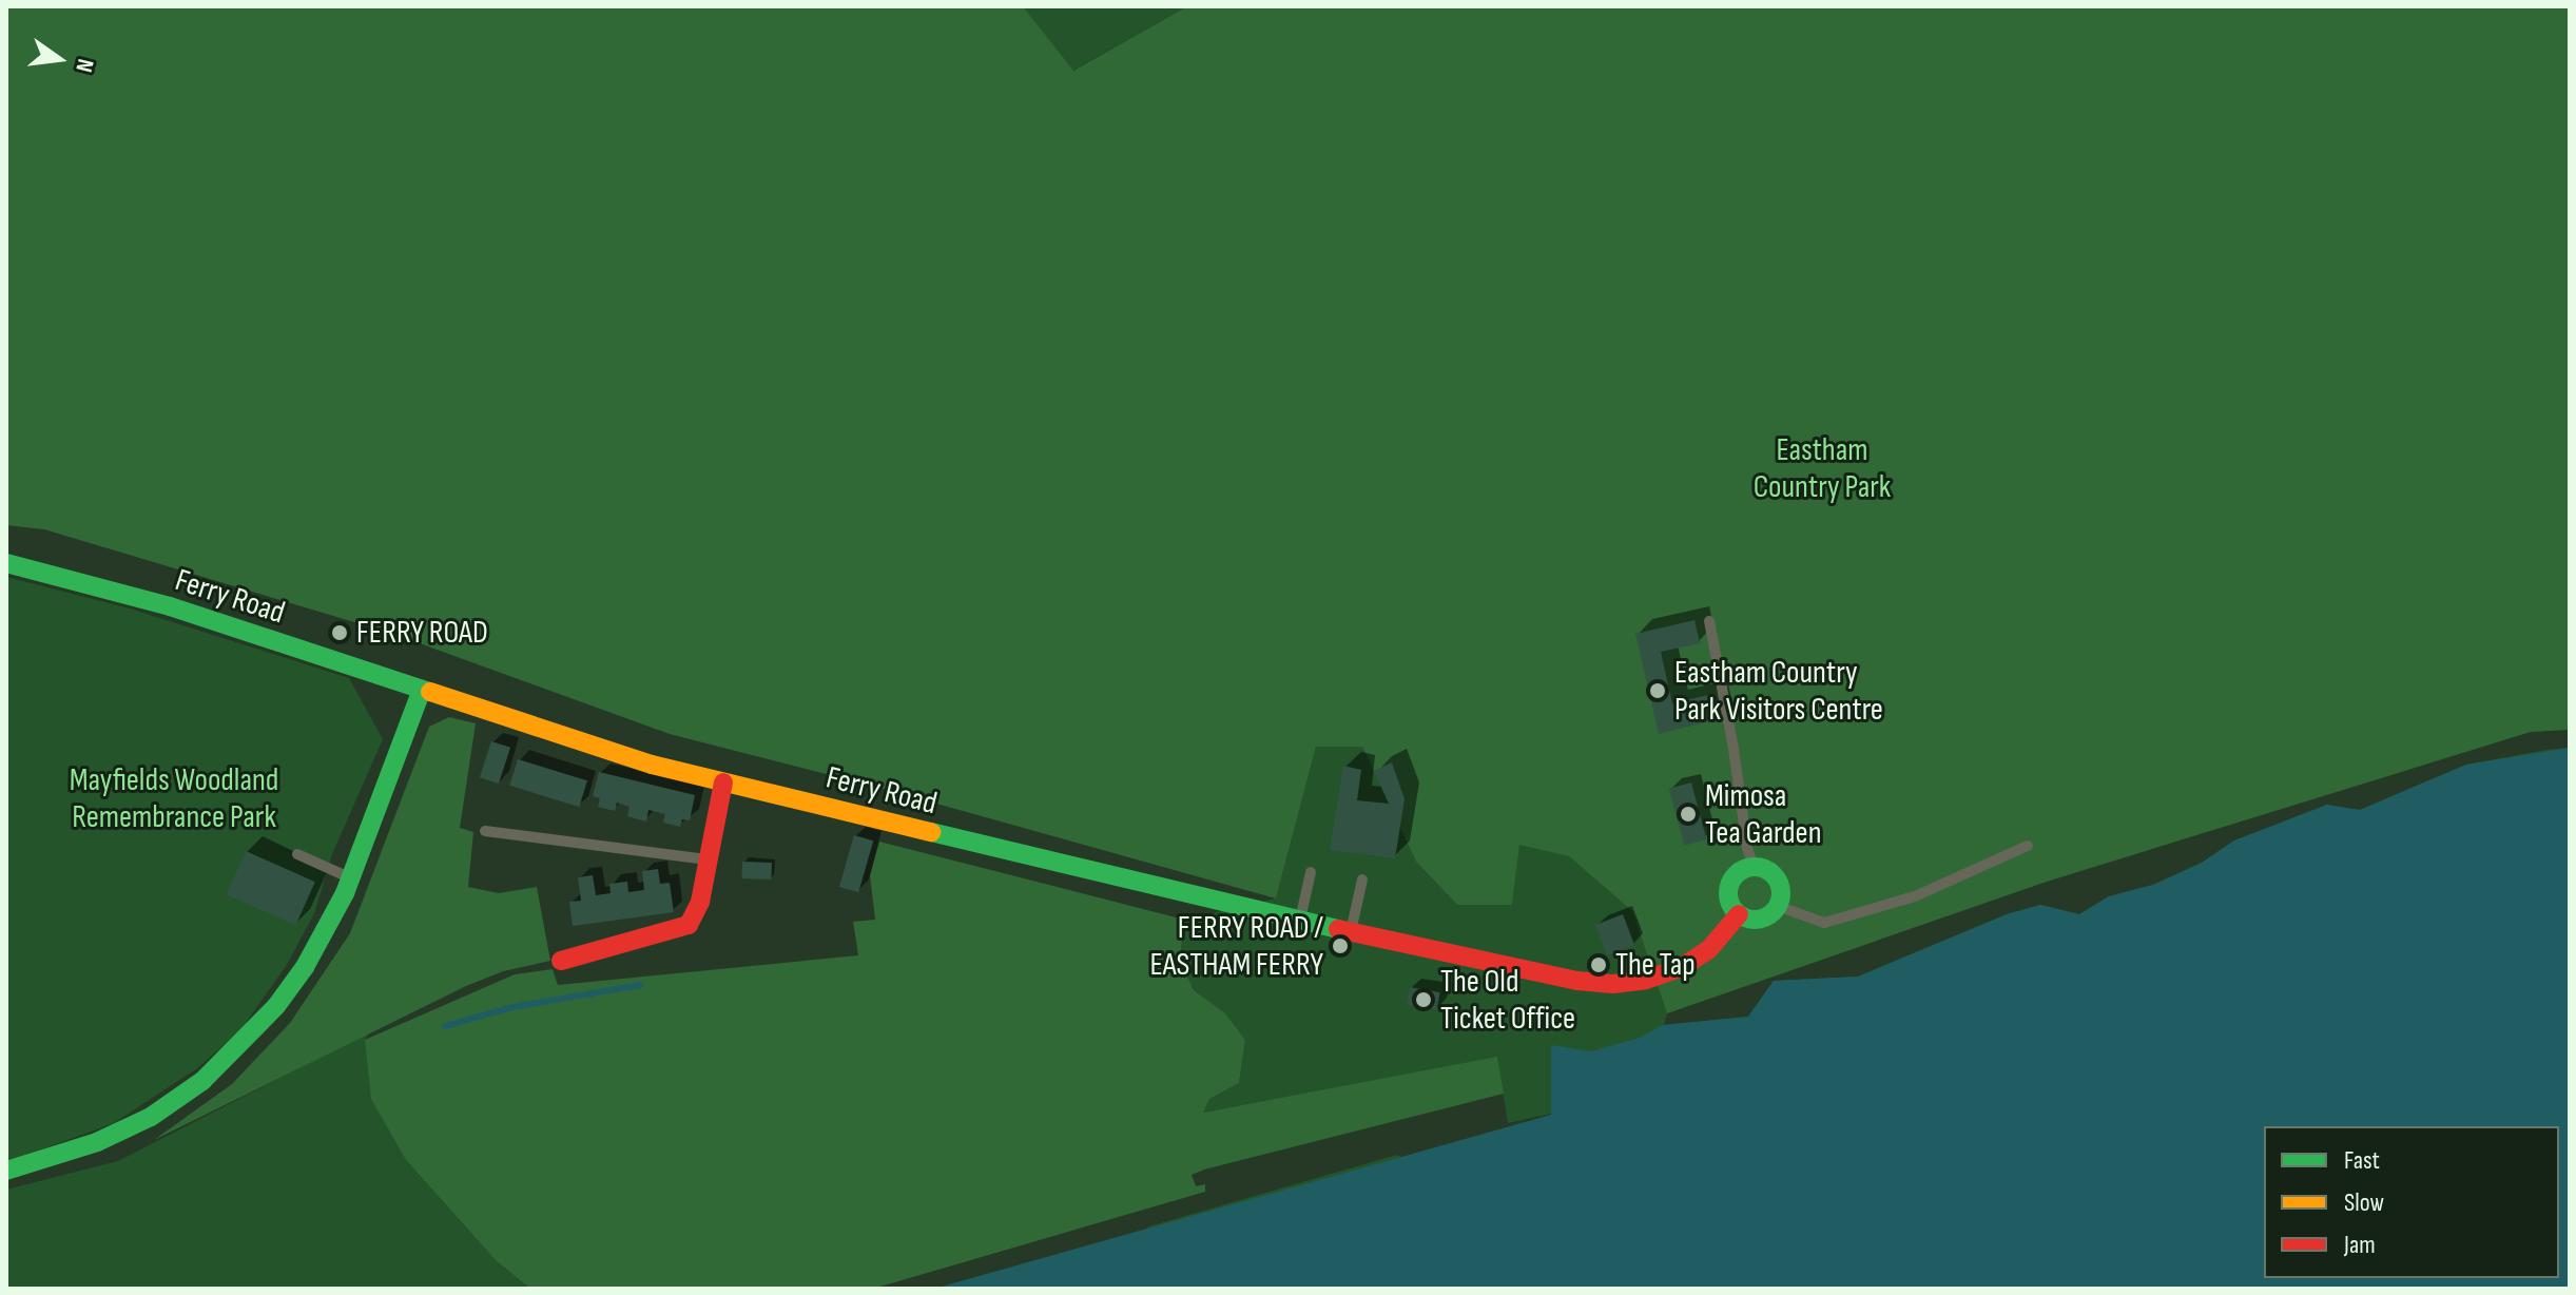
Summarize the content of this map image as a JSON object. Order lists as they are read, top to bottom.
{
  "streets": {
    "street": ["Ferry Road"]
  },
  "parks": ["Eastham Country Park", "Mayfields Woodland Remembrance Park"],
  "places": [
    "FERRY ROAD",
    "Eastham Country Park Visitors Centre",
    "Mimosa Tea Garden",
    "FERRY ROAD / EASTHAM FERRY",
    "The Tap",
    "The Old Ticket Office"
  ],
  "legend": ["Fast", "Slow", "Jam"],
  "north": "right"
}
